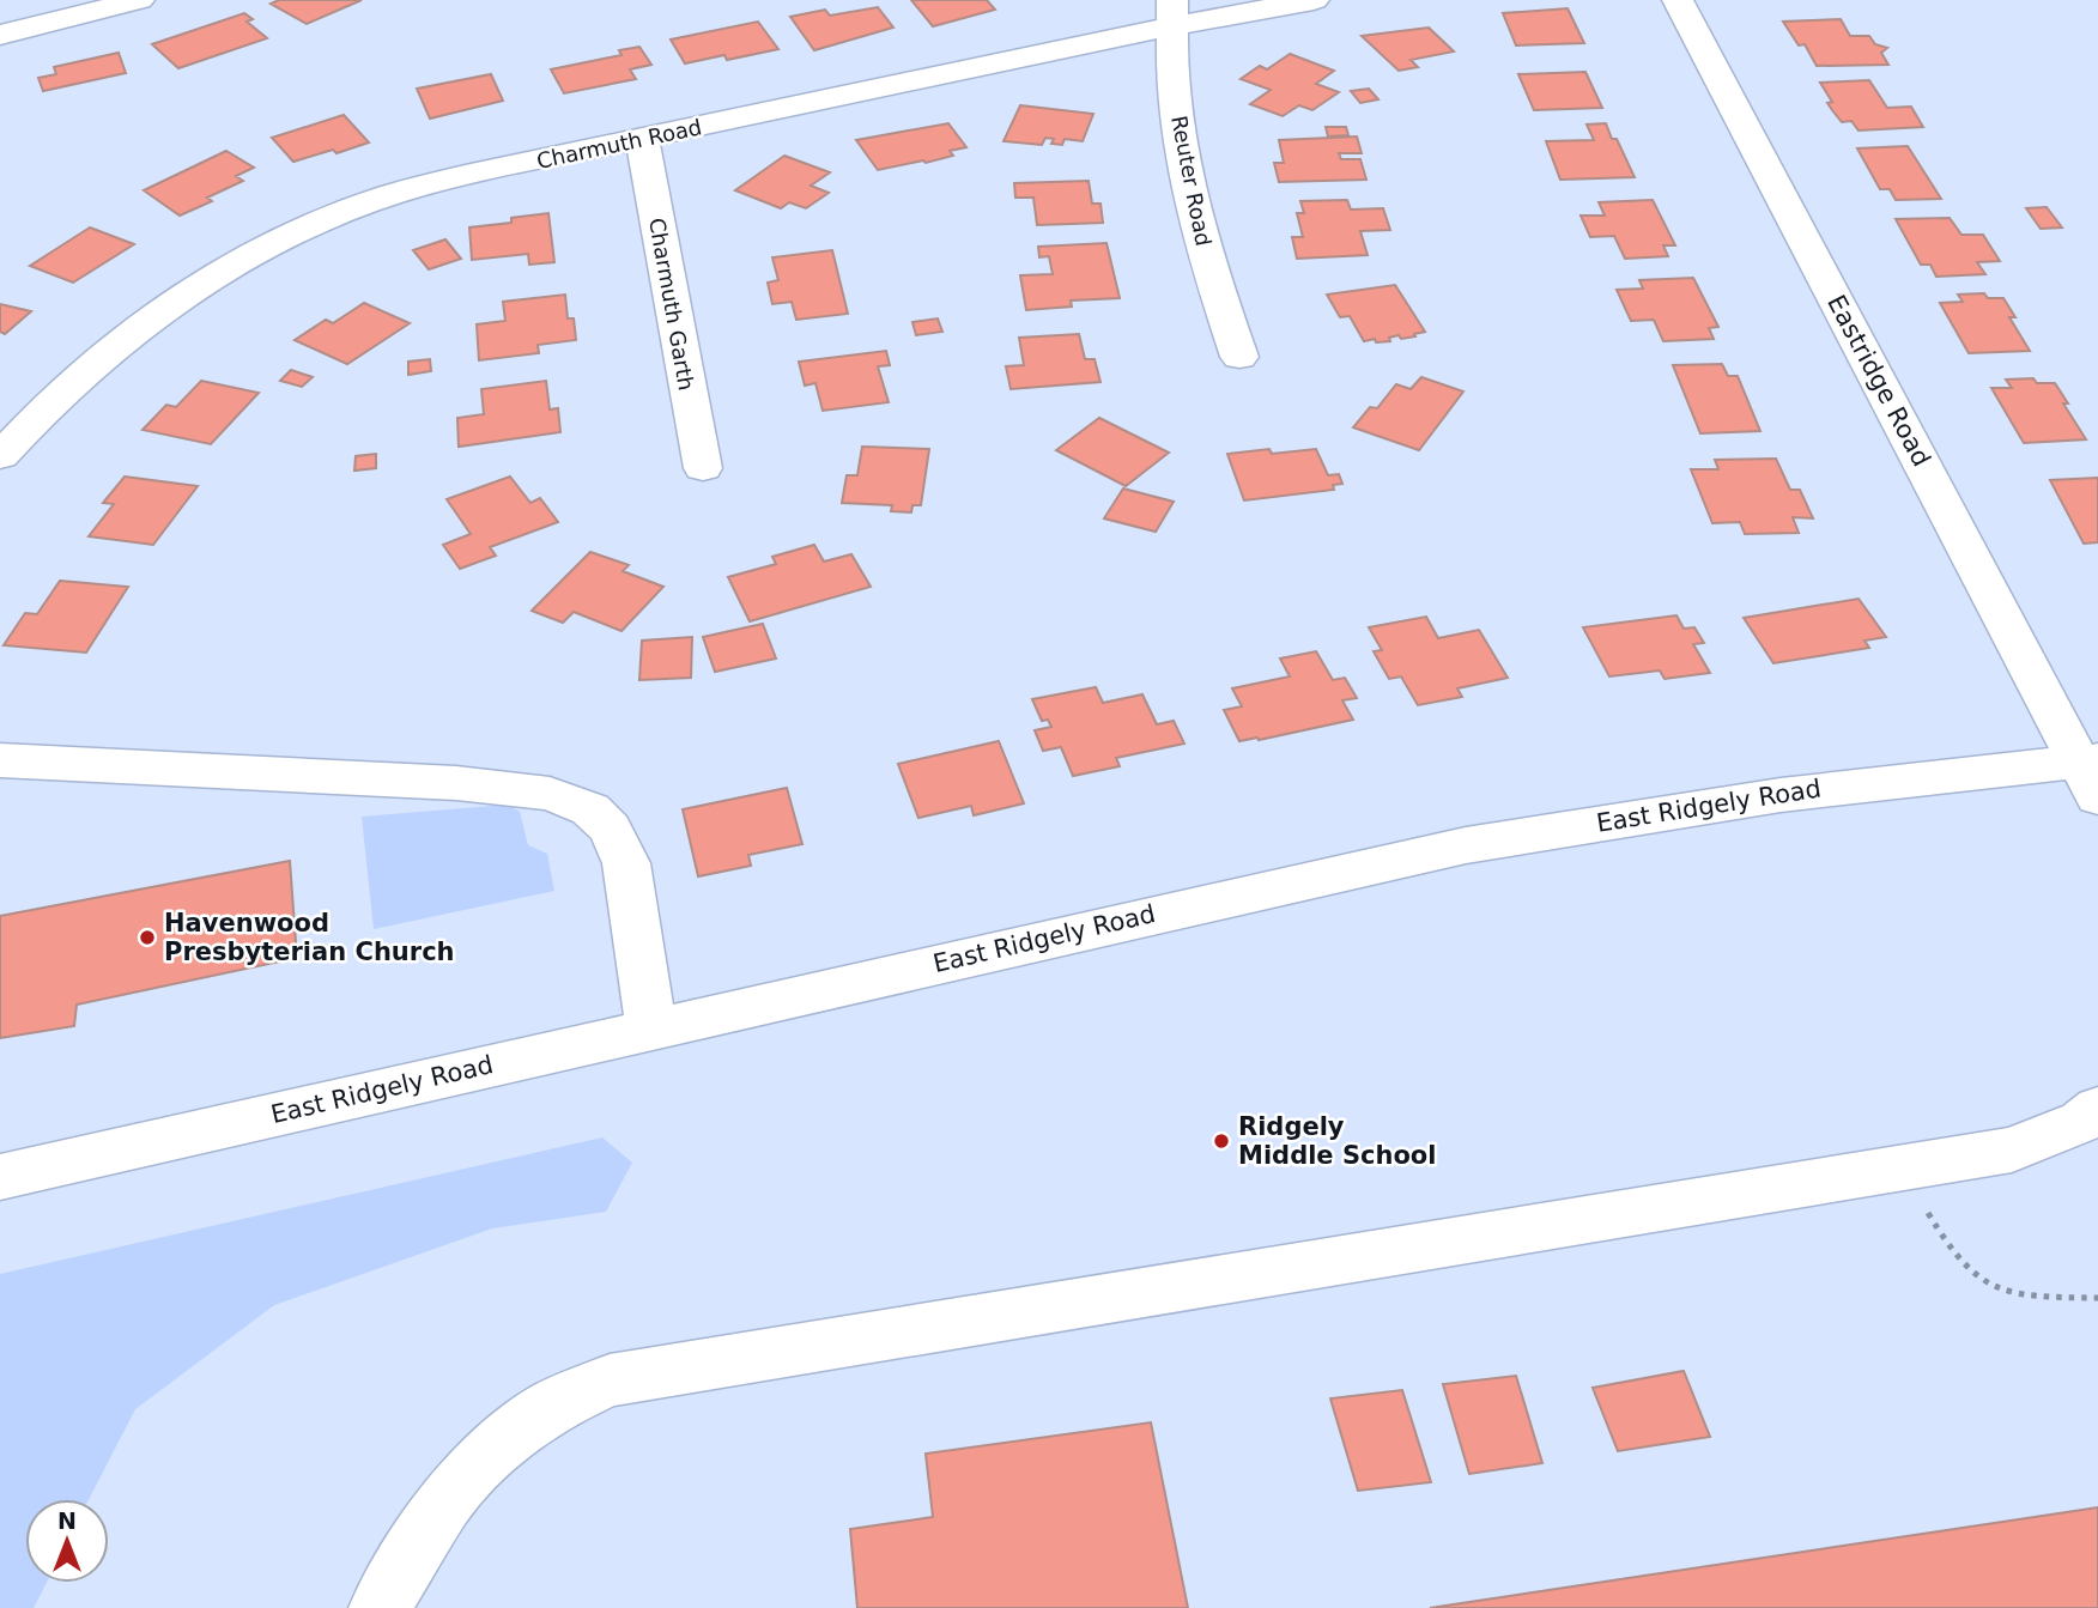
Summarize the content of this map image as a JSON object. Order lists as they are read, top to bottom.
{
  "streets": {
    "street": [
      "Charmuth Road",
      "Reuter Road",
      "Charmuth Garth",
      "Eastridge Road",
      "East Ridgely Road"
    ]
  },
  "crossings": [
    ["Charmuth Road", "Reuter Road"],
    ["Charmuth Road", "Charmuth Garth"],
    ["Eastridge Road", "East Ridgely Road"]
  ],
  "places": ["Havenwood Presbyterian Church", "Ridgely Middle School"],
  "north": "top"
}
